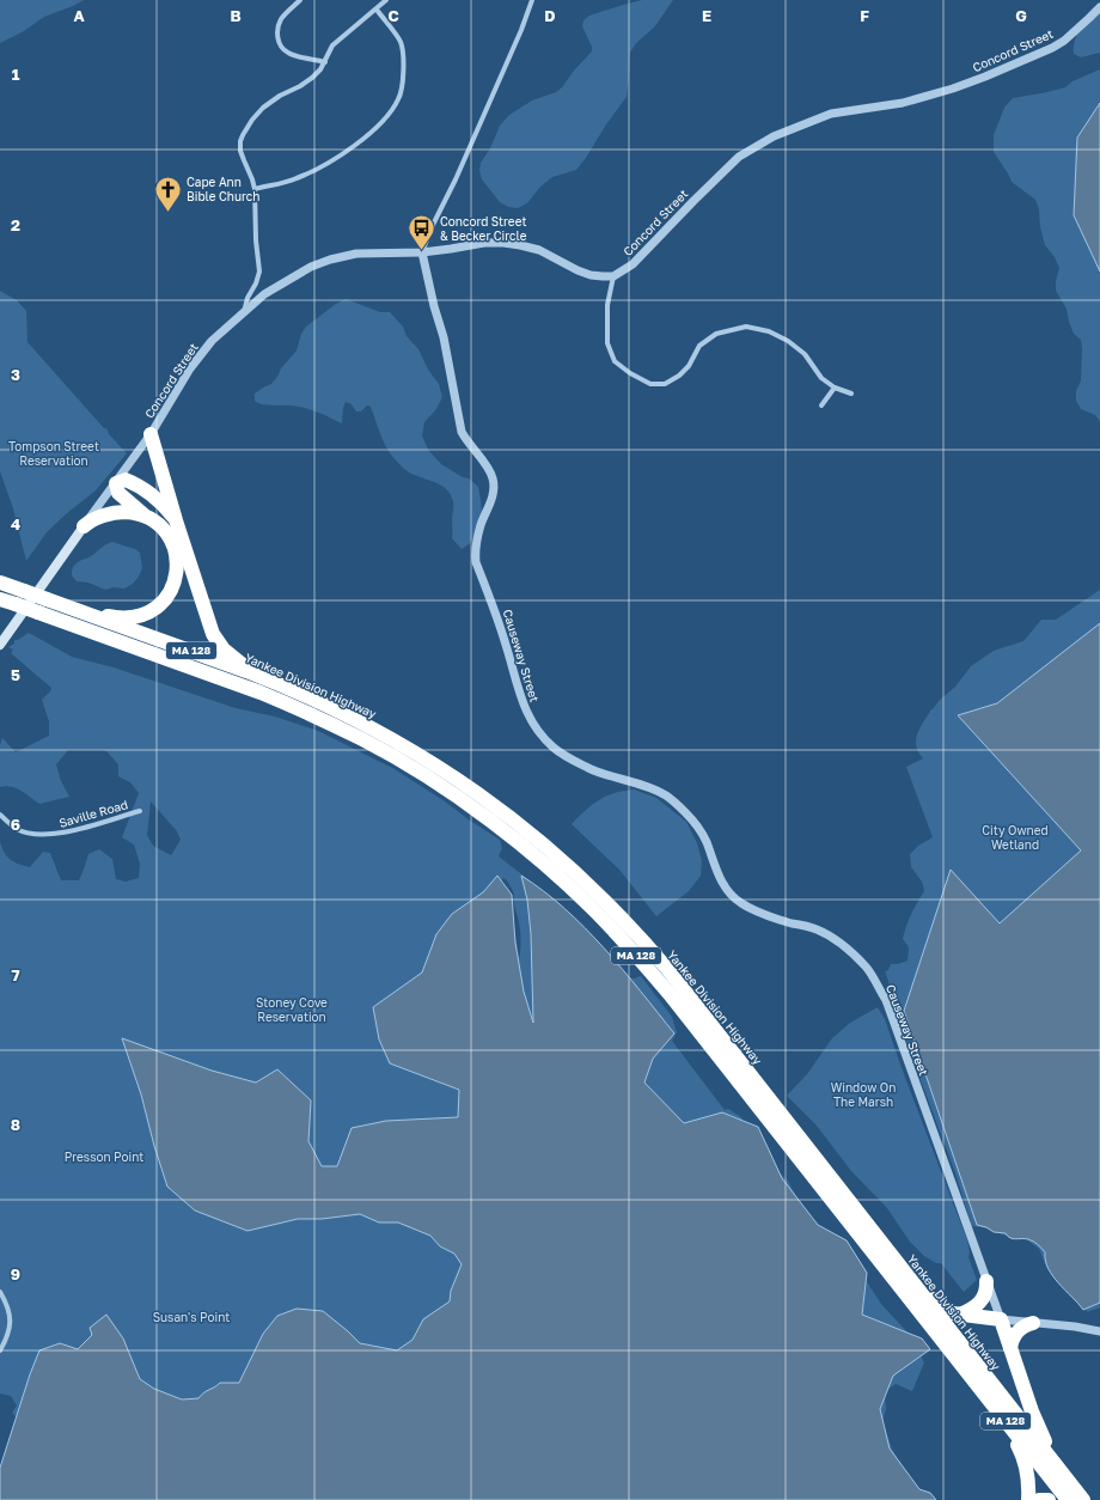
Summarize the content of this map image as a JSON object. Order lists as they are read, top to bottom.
{
  "streets": {
    "highway": ["MA 128", "Yankee Division Highway"],
    "main road": ["Concord Street"],
    "street": ["Causeway Street", "Saville Road"]
  },
  "crossings": [
    ["Concord Street", "Causeway Street"]
  ],
  "parks": [
    "Tompson Street Reservation",
    "City Owned Wetland",
    "Stoney Cove Reservation",
    "Window On The Marsh",
    "Presson Point",
    "Susan's Point"
  ],
  "places": {
    "church": ["Cape Ann Bible Church"],
    "bus stop": ["Concord Street & Becker Circle"]
  },
  "grid": {
    "columns": [
      "A",
      "B",
      "C",
      "D",
      "E",
      "F",
      "G"
    ],
    "rows": [
      "1",
      "2",
      "3",
      "4",
      "5",
      "6",
      "7",
      "8",
      "9"
    ]
  }
}
